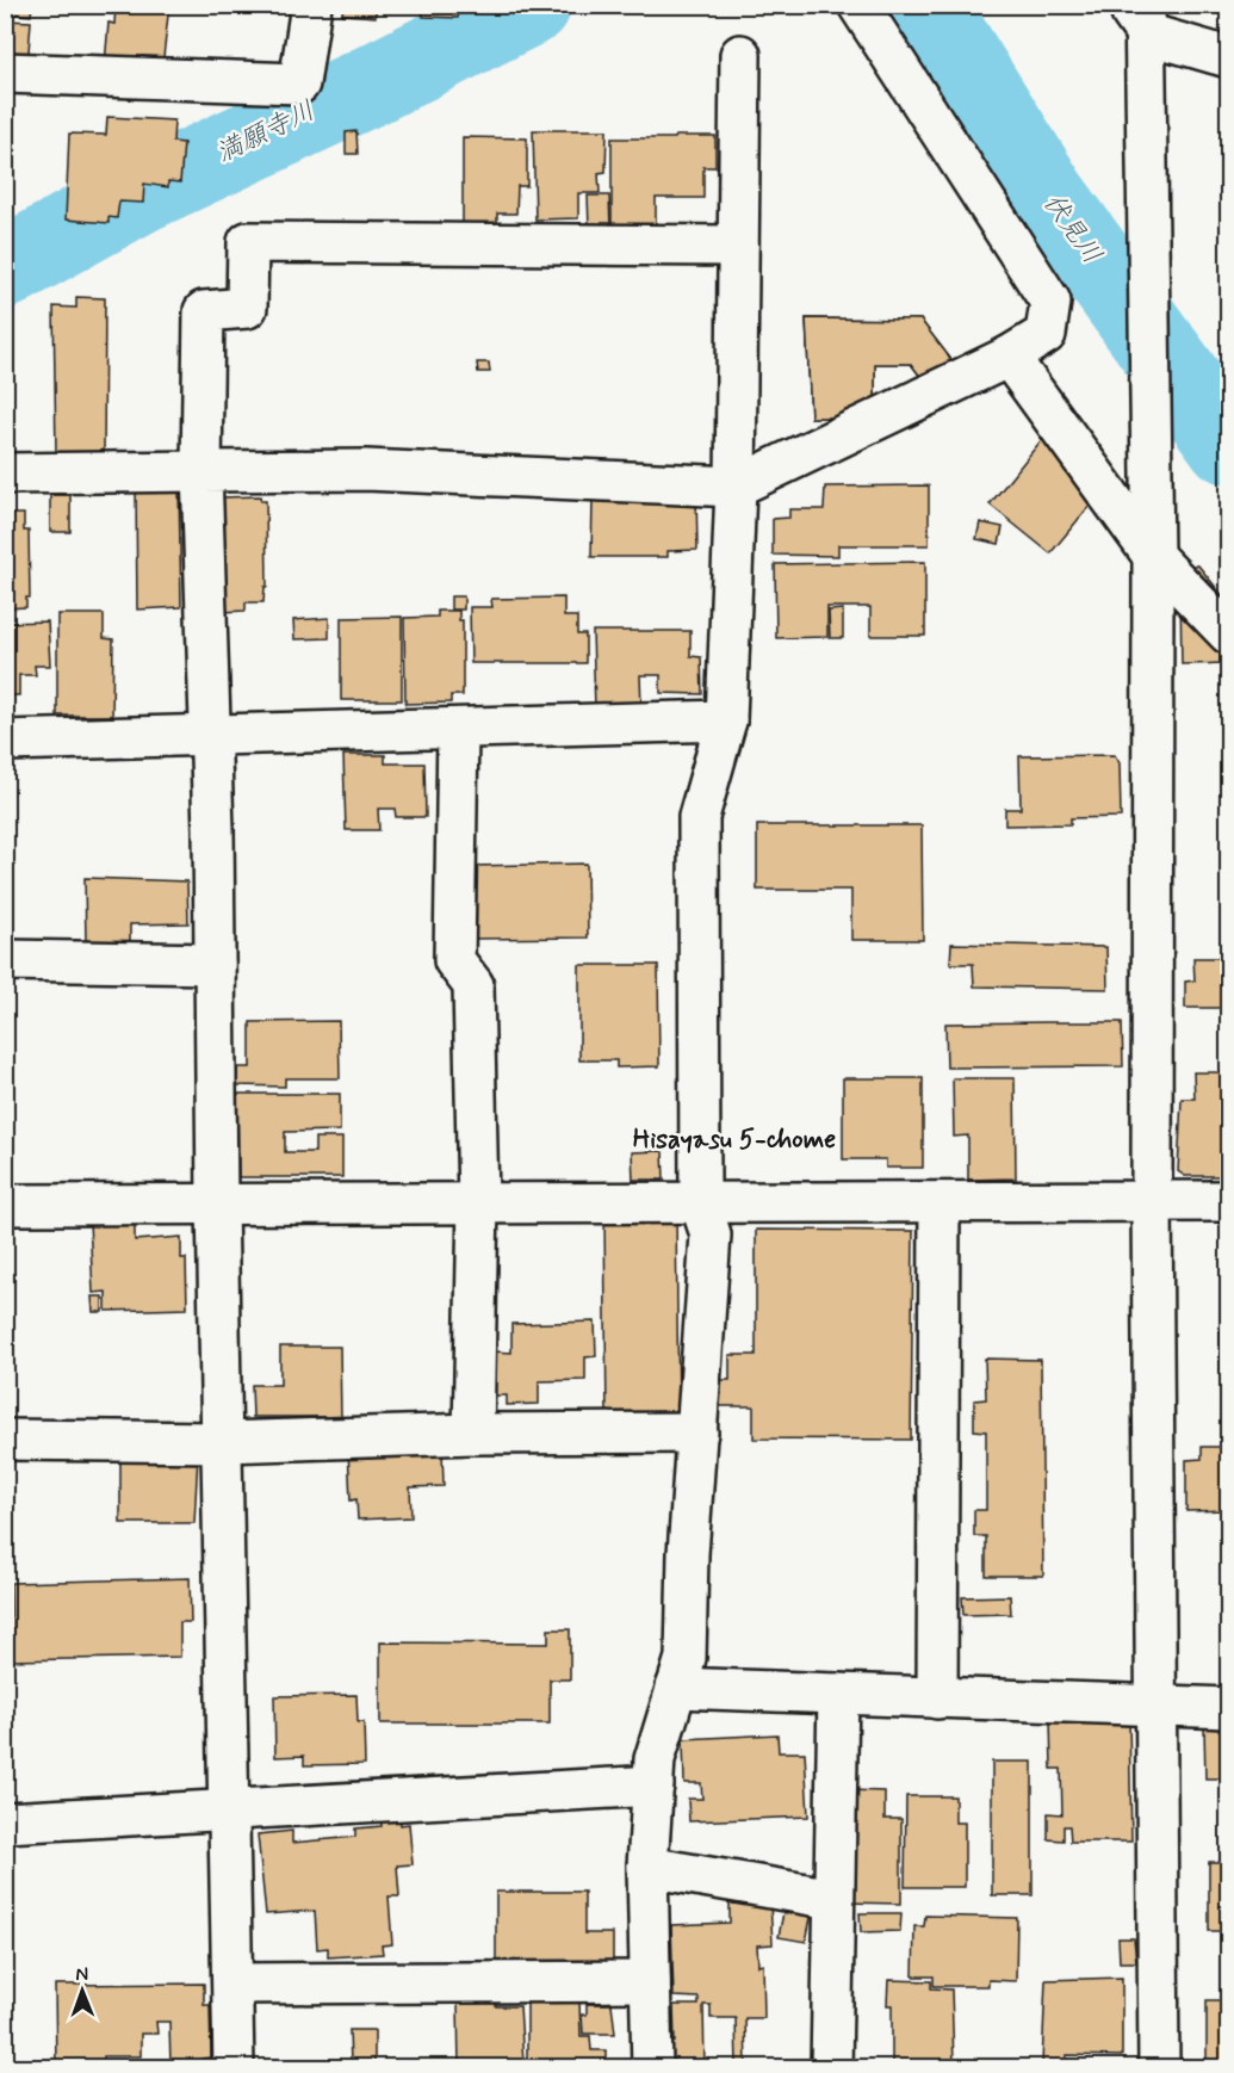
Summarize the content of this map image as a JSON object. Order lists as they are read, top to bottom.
{
  "districts": ["Hisayasu 5-chome"],
  "water": ["満願寺川", "伏見川"],
  "north": "top"
}
